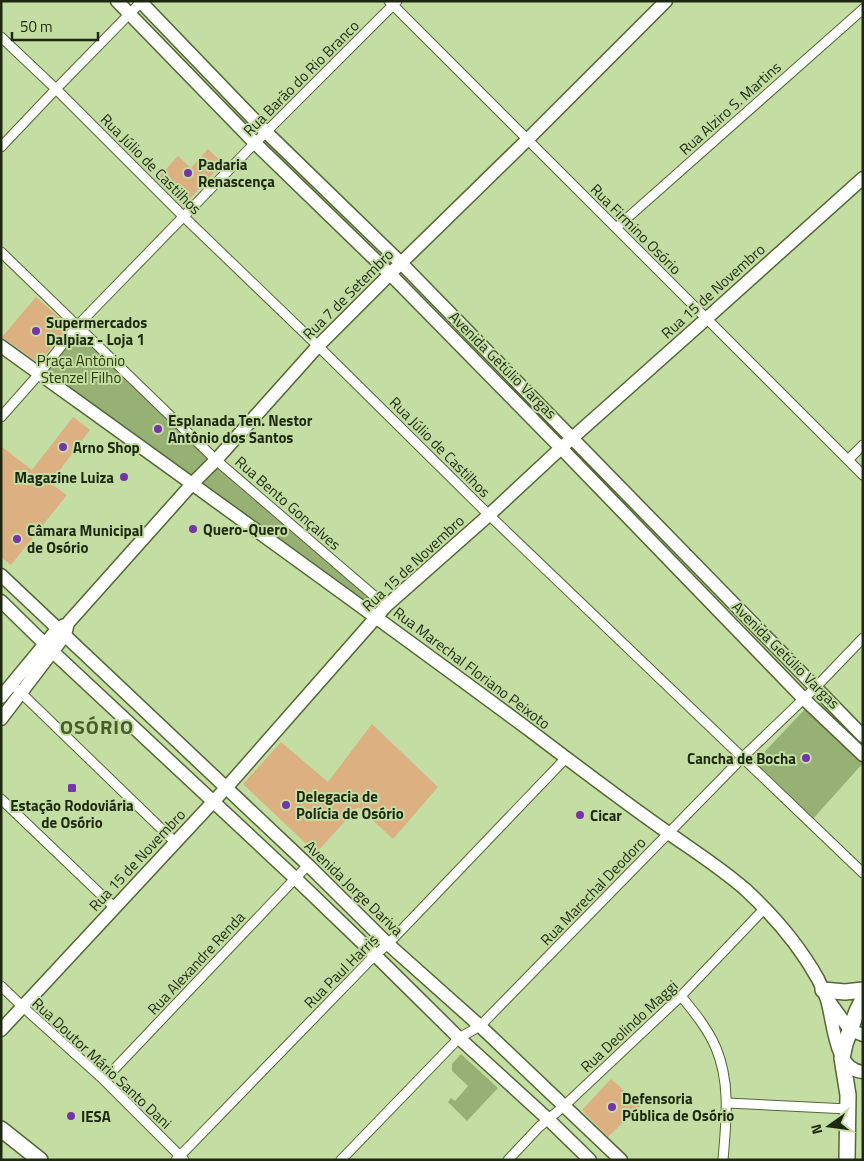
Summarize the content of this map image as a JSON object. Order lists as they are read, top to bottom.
{
  "streets": {
    "main road": [
      "Rua 15 de Novembro",
      "Rua 7 de Setembro",
      "Avenida Getúlio Vargas",
      "Rua Marechal Floriano Peixoto",
      "Avenida Jorge Dariva"
    ],
    "street": [
      "Rua Barão do Rio Branco",
      "Rua Alziro S. Martins",
      "Rua Júlio de Castilhos",
      "Rua Firmino Osório",
      "Rua Bento Gonçalves",
      "Rua Marechal Deodoro",
      "Rua Alexandre Renda",
      "Rua Paul Harris",
      "Rua Deolindo Maggi",
      "Rua Doutor Mário Santo Dani"
    ]
  },
  "crossings": [
    ["Rua Barão do Rio Branco", "Rua Júlio de Castilhos"],
    ["Rua Barão do Rio Branco", "Rua Firmino Osório"],
    ["Rua Barão do Rio Branco", "Avenida Getúlio Vargas"],
    ["Rua Barão do Rio Branco", "Rua Bento Gonçalves"],
    ["Rua Barão do Rio Branco", "Rua Marechal Floriano Peixoto"],
    ["Rua Alziro S. Martins", "Rua Firmino Osório"],
    ["Rua Júlio de Castilhos", "Rua 15 de Novembro"],
    ["Rua Júlio de Castilhos", "Rua 7 de Setembro"],
    ["Rua Júlio de Castilhos", "Rua Marechal Deodoro"],
    ["Rua Firmino Osório", "Rua 15 de Novembro"],
    ["Rua Firmino Osório", "Rua 7 de Setembro"],
    ["Rua 15 de Novembro", "Avenida Getúlio Vargas"],
    ["Rua 15 de Novembro", "Rua Bento Gonçalves"],
    ["Rua 15 de Novembro", "Rua Marechal Floriano Peixoto"],
    ["Rua 15 de Novembro", "Avenida Jorge Dariva"],
    ["Rua 15 de Novembro", "Rua Doutor Mário Santo Dani"],
    ["Rua 7 de Setembro", "Avenida Getúlio Vargas"],
    ["Rua 7 de Setembro", "Rua Bento Gonçalves"],
    ["Rua 7 de Setembro", "Rua Marechal Floriano Peixoto"],
    ["Rua 7 de Setembro", "Avenida Jorge Dariva"],
    ["Avenida Getúlio Vargas", "Rua Marechal Deodoro"],
    ["Rua Marechal Floriano Peixoto", "Rua Marechal Deodoro"],
    ["Rua Marechal Floriano Peixoto", "Rua Paul Harris"],
    ["Rua Marechal Floriano Peixoto", "Rua Deolindo Maggi"],
    ["Avenida Jorge Dariva", "Rua Marechal Deodoro"],
    ["Avenida Jorge Dariva", "Rua Alexandre Renda"],
    ["Avenida Jorge Dariva", "Rua Paul Harris"],
    ["Avenida Jorge Dariva", "Rua Deolindo Maggi"],
    ["Rua Alexandre Renda", "Rua Doutor Mário Santo Dani"],
    ["Rua Paul Harris", "Rua Doutor Mário Santo Dani"]
  ],
  "districts": ["OSÓRIO"],
  "parks": ["Praça Antônio Stenzel Filho"],
  "places": {
    "other": [
      "Padaria Renascença",
      "Supermercados Dalpiaz - Loja 1",
      "Esplanada Ten. Nestor Antônio dos Santos",
      "Arno Shop",
      "Magazine Luiza",
      "Quero-Quero",
      "Câmara Municipal de Osório",
      "Cancha de Bocha",
      "Delegacia de Polícia de Osório",
      "Cicar",
      "Defensoria Pública de Osório",
      "IESA"
    ],
    "transit": ["Estação Rodoviária de Osório"]
  },
  "scale_bar": "50 m",
  "north": "left"
}
